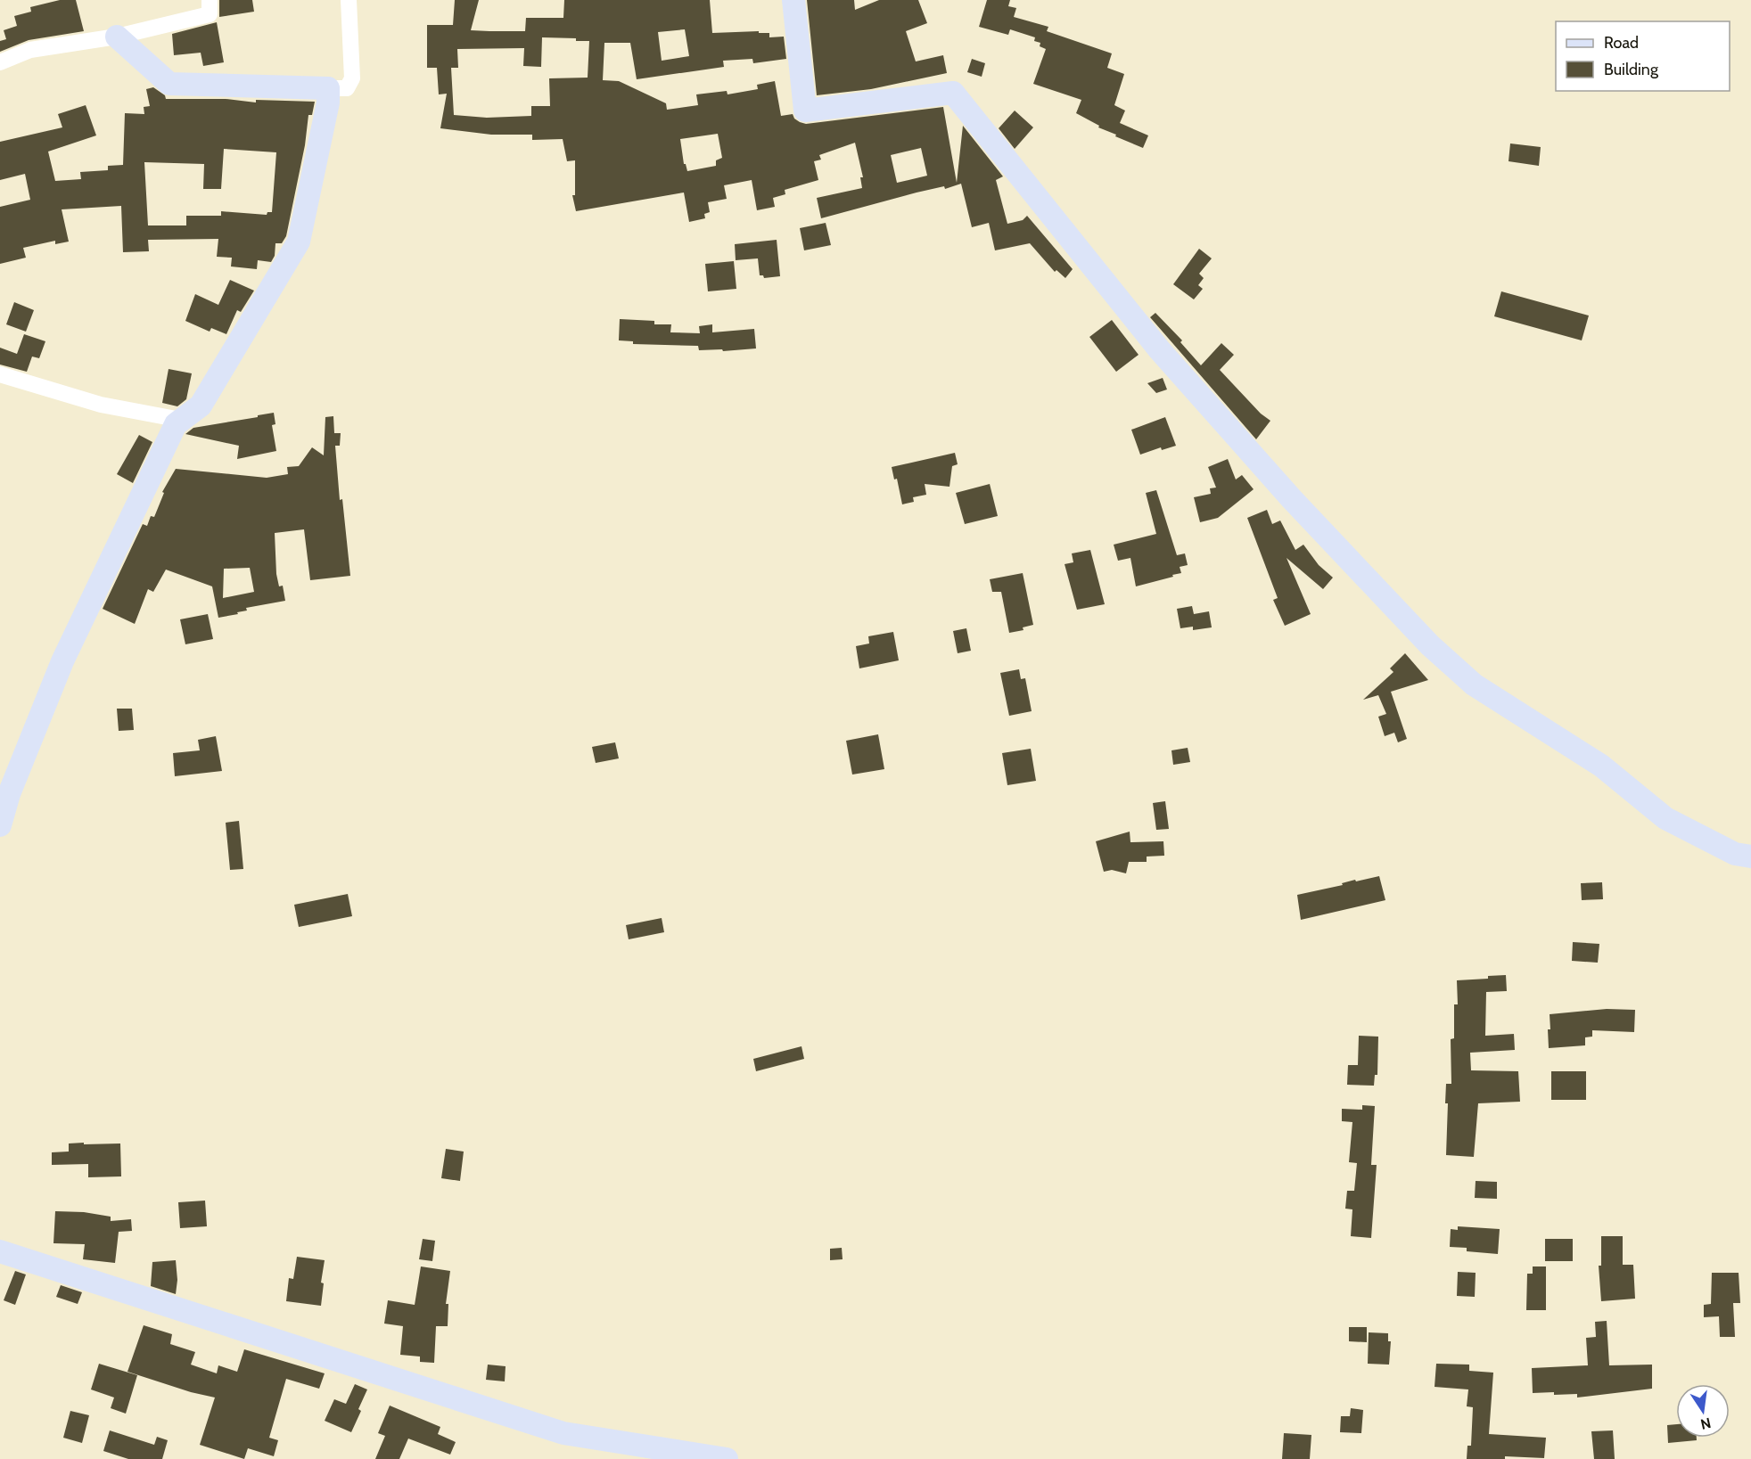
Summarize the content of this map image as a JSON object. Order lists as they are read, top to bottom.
{
  "legend": ["Road", "Building"],
  "north": "bottom"
}
